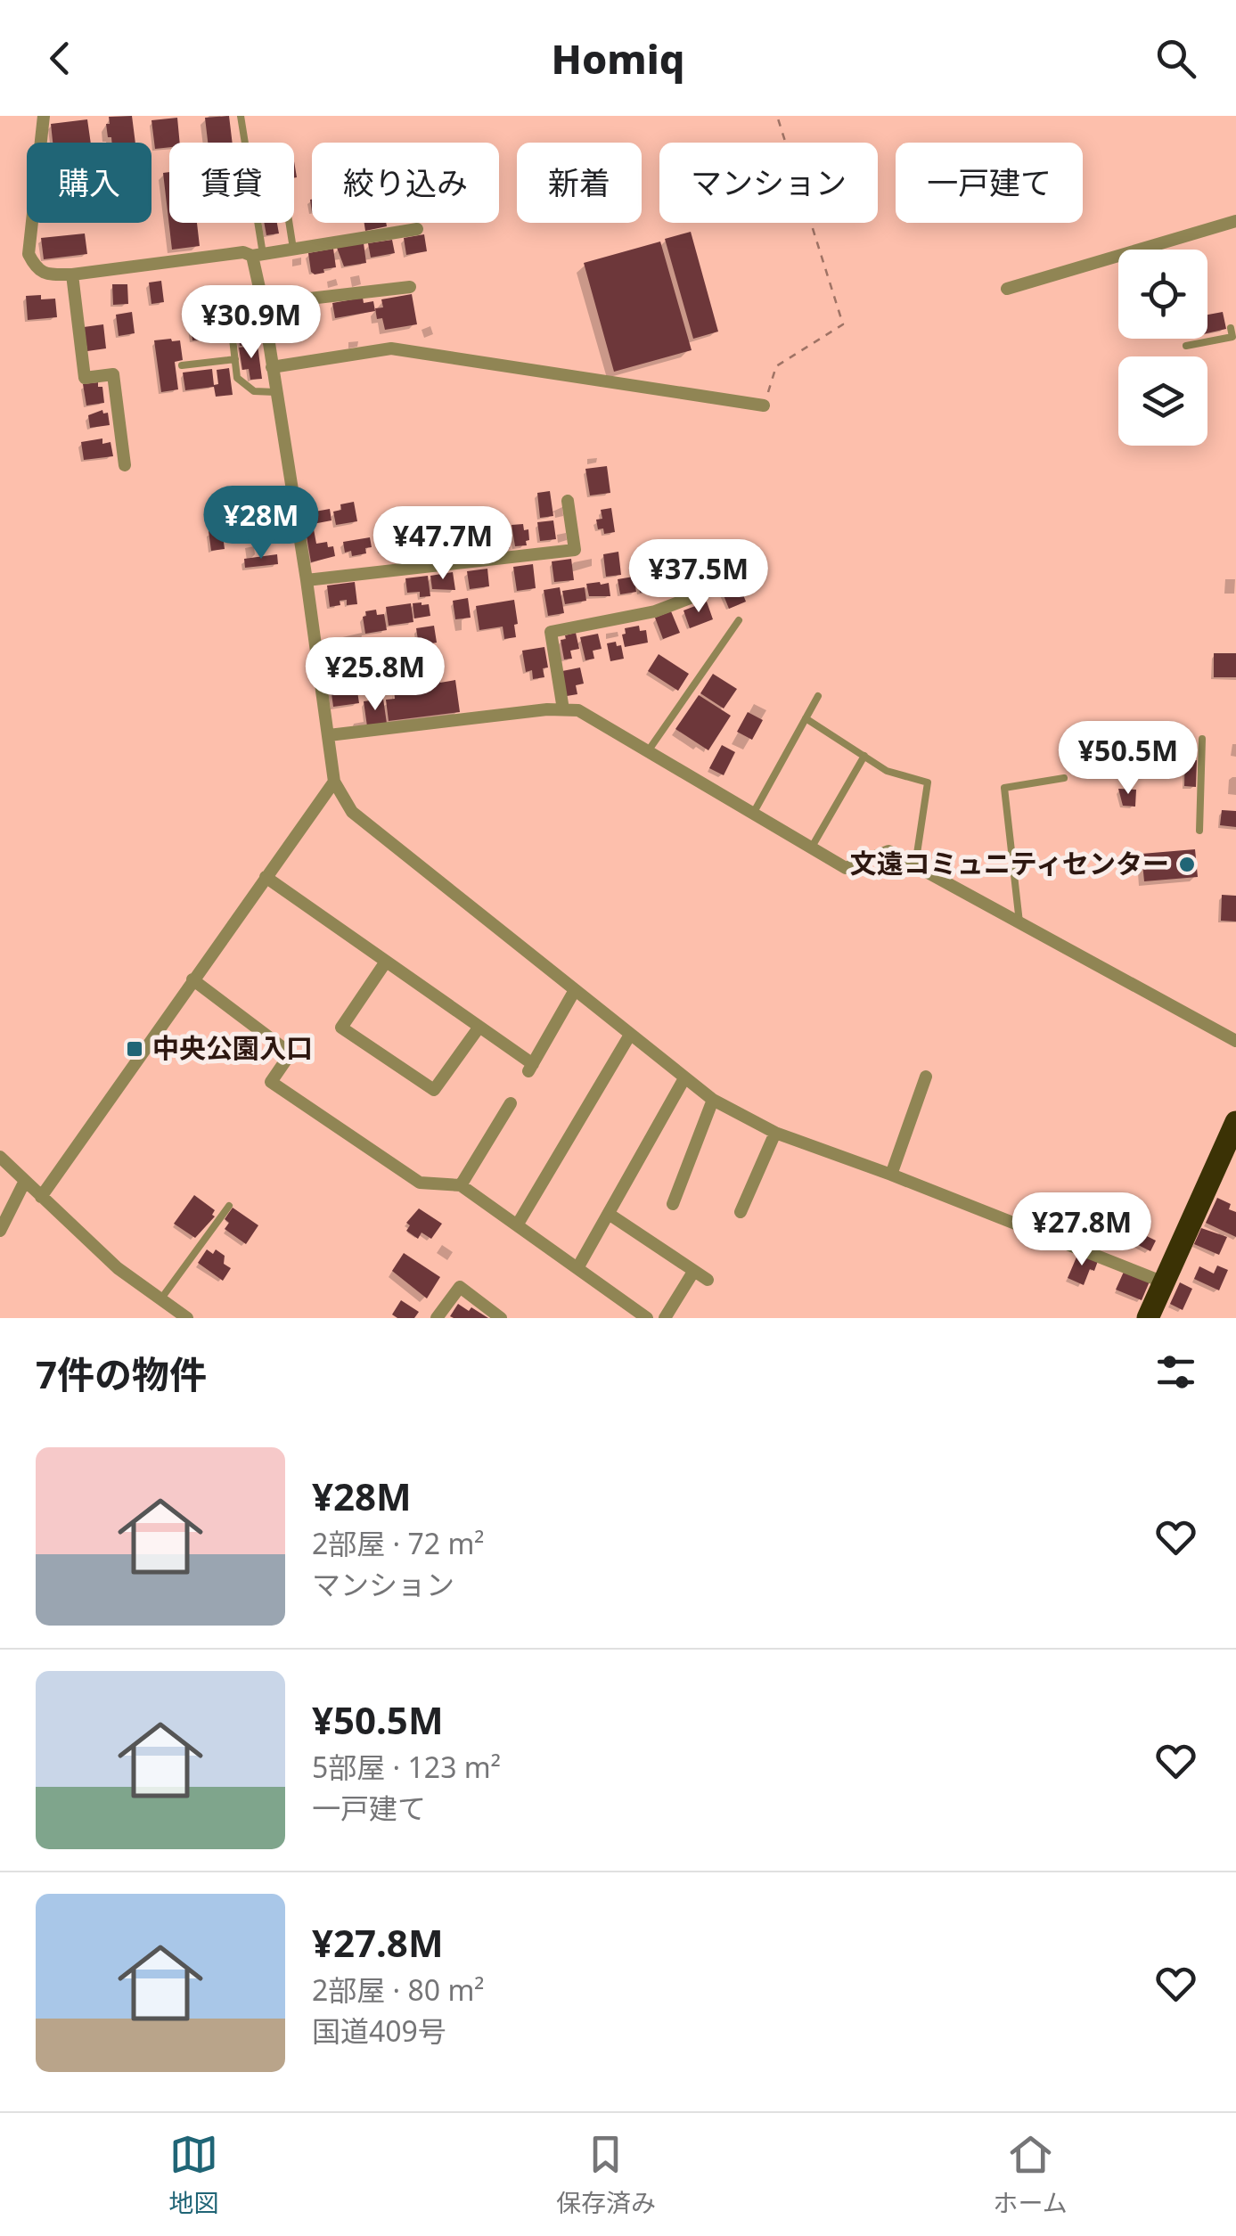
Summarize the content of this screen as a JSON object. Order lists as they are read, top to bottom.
{
  "places": {
    "other": ["文遠コミュニティセンター"],
    "transit": ["中央公園入口"]
  },
  "page": {
    "header": "Homiq",
    "chip": [
      "購入",
      "賃貸",
      "絞り込み",
      "新着",
      "マンション",
      "一戸建て"
    ],
    "price": [
      "¥30.9M",
      "¥28M",
      "¥47.7M",
      "¥37.5M",
      "¥25.8M",
      "¥50.5M",
      "¥27.8M"
    ],
    "heading": "7件の物件",
    "list": [
      {
        "name": "¥28M",
        "note": "2部屋 · 72 m² · マンション"
      },
      {
        "name": "¥50.5M",
        "note": "5部屋 · 123 m² · 一戸建て"
      },
      {
        "name": "¥27.8M",
        "note": "2部屋 · 80 m² · 国道409号"
      }
    ],
    "tabs": ["地図", "保存済み", "ホーム"]
  }
}
